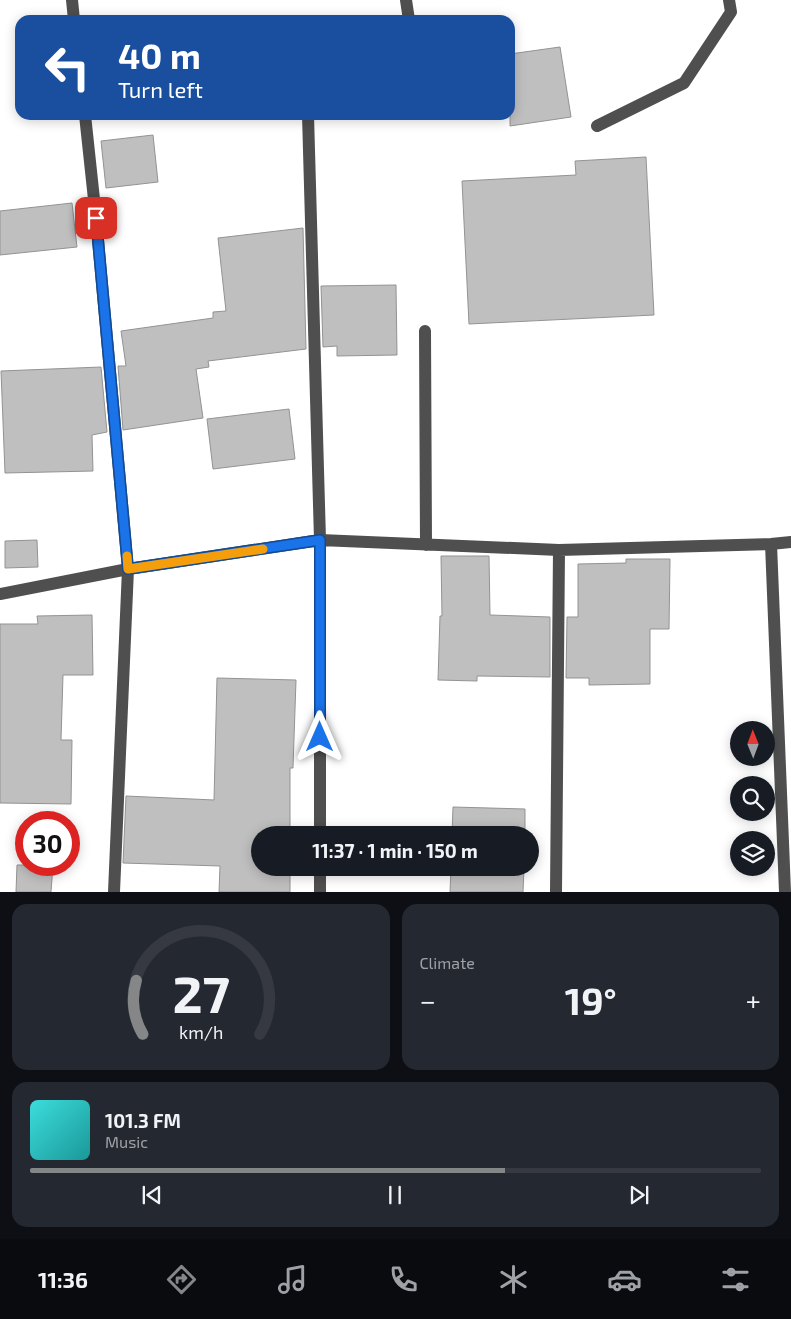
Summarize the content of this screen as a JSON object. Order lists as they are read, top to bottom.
{
  "north": "top",
  "page": {
    "turn": ["40 m", "Turn left"],
    "limit": "30",
    "trip": "11:37 · 1 min · 150 m",
    "tile": "Climate",
    "heat": ["−", "19°", "+"],
    "song": ["101.3 FM", "Music"],
    "tabs": "11:36",
    "gauge": ["27", "km/h"]
  }
}
